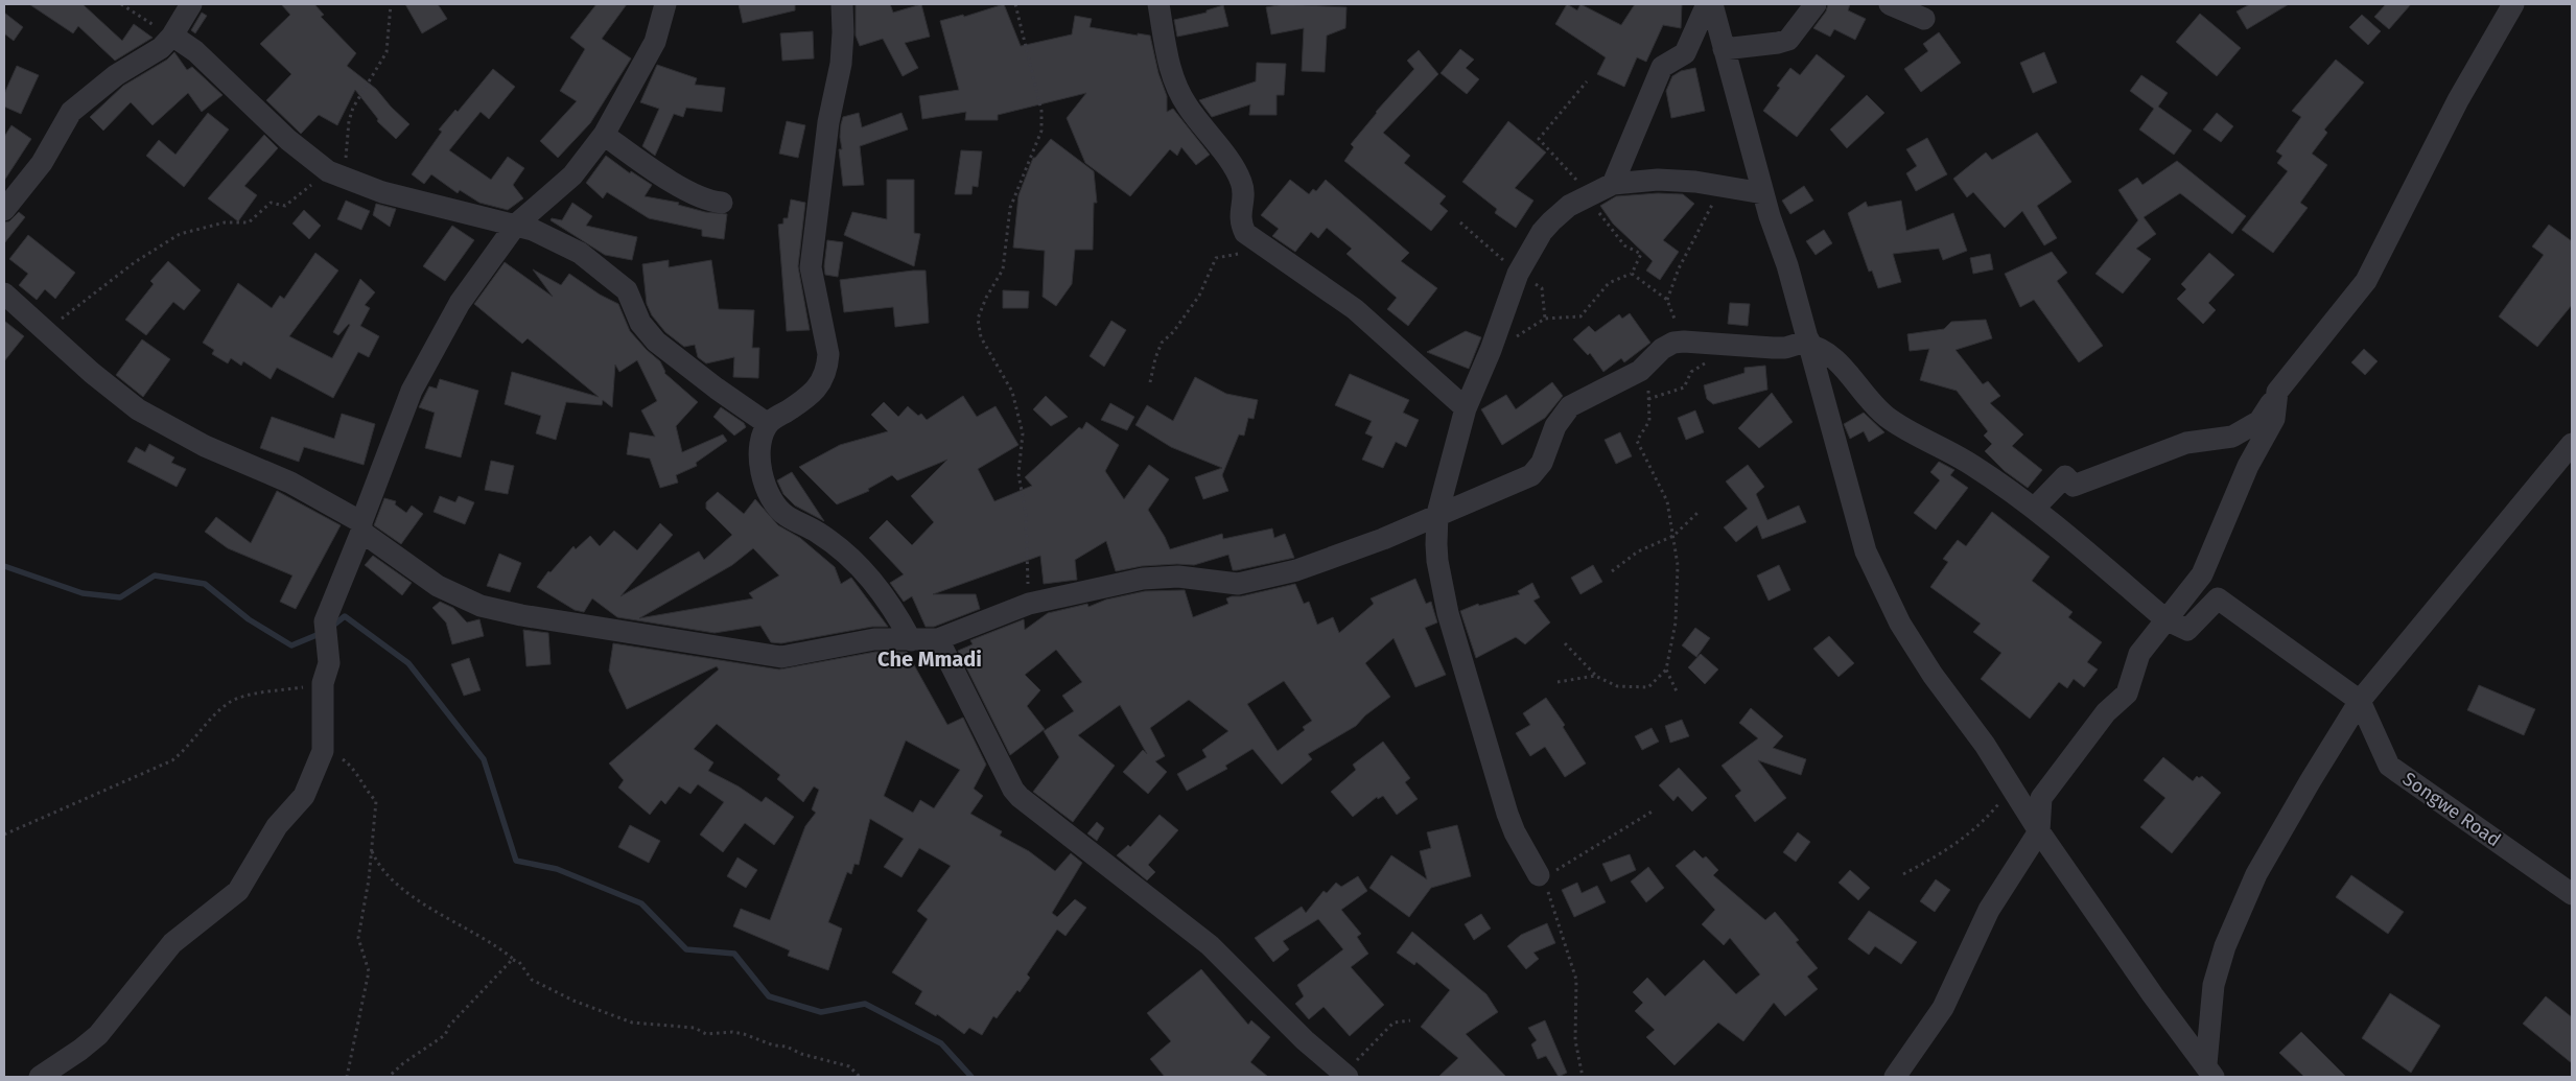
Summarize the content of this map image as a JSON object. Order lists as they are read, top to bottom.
{
  "streets": {
    "street": ["Songwe Road"]
  },
  "districts": ["Che Mmadi"]
}
